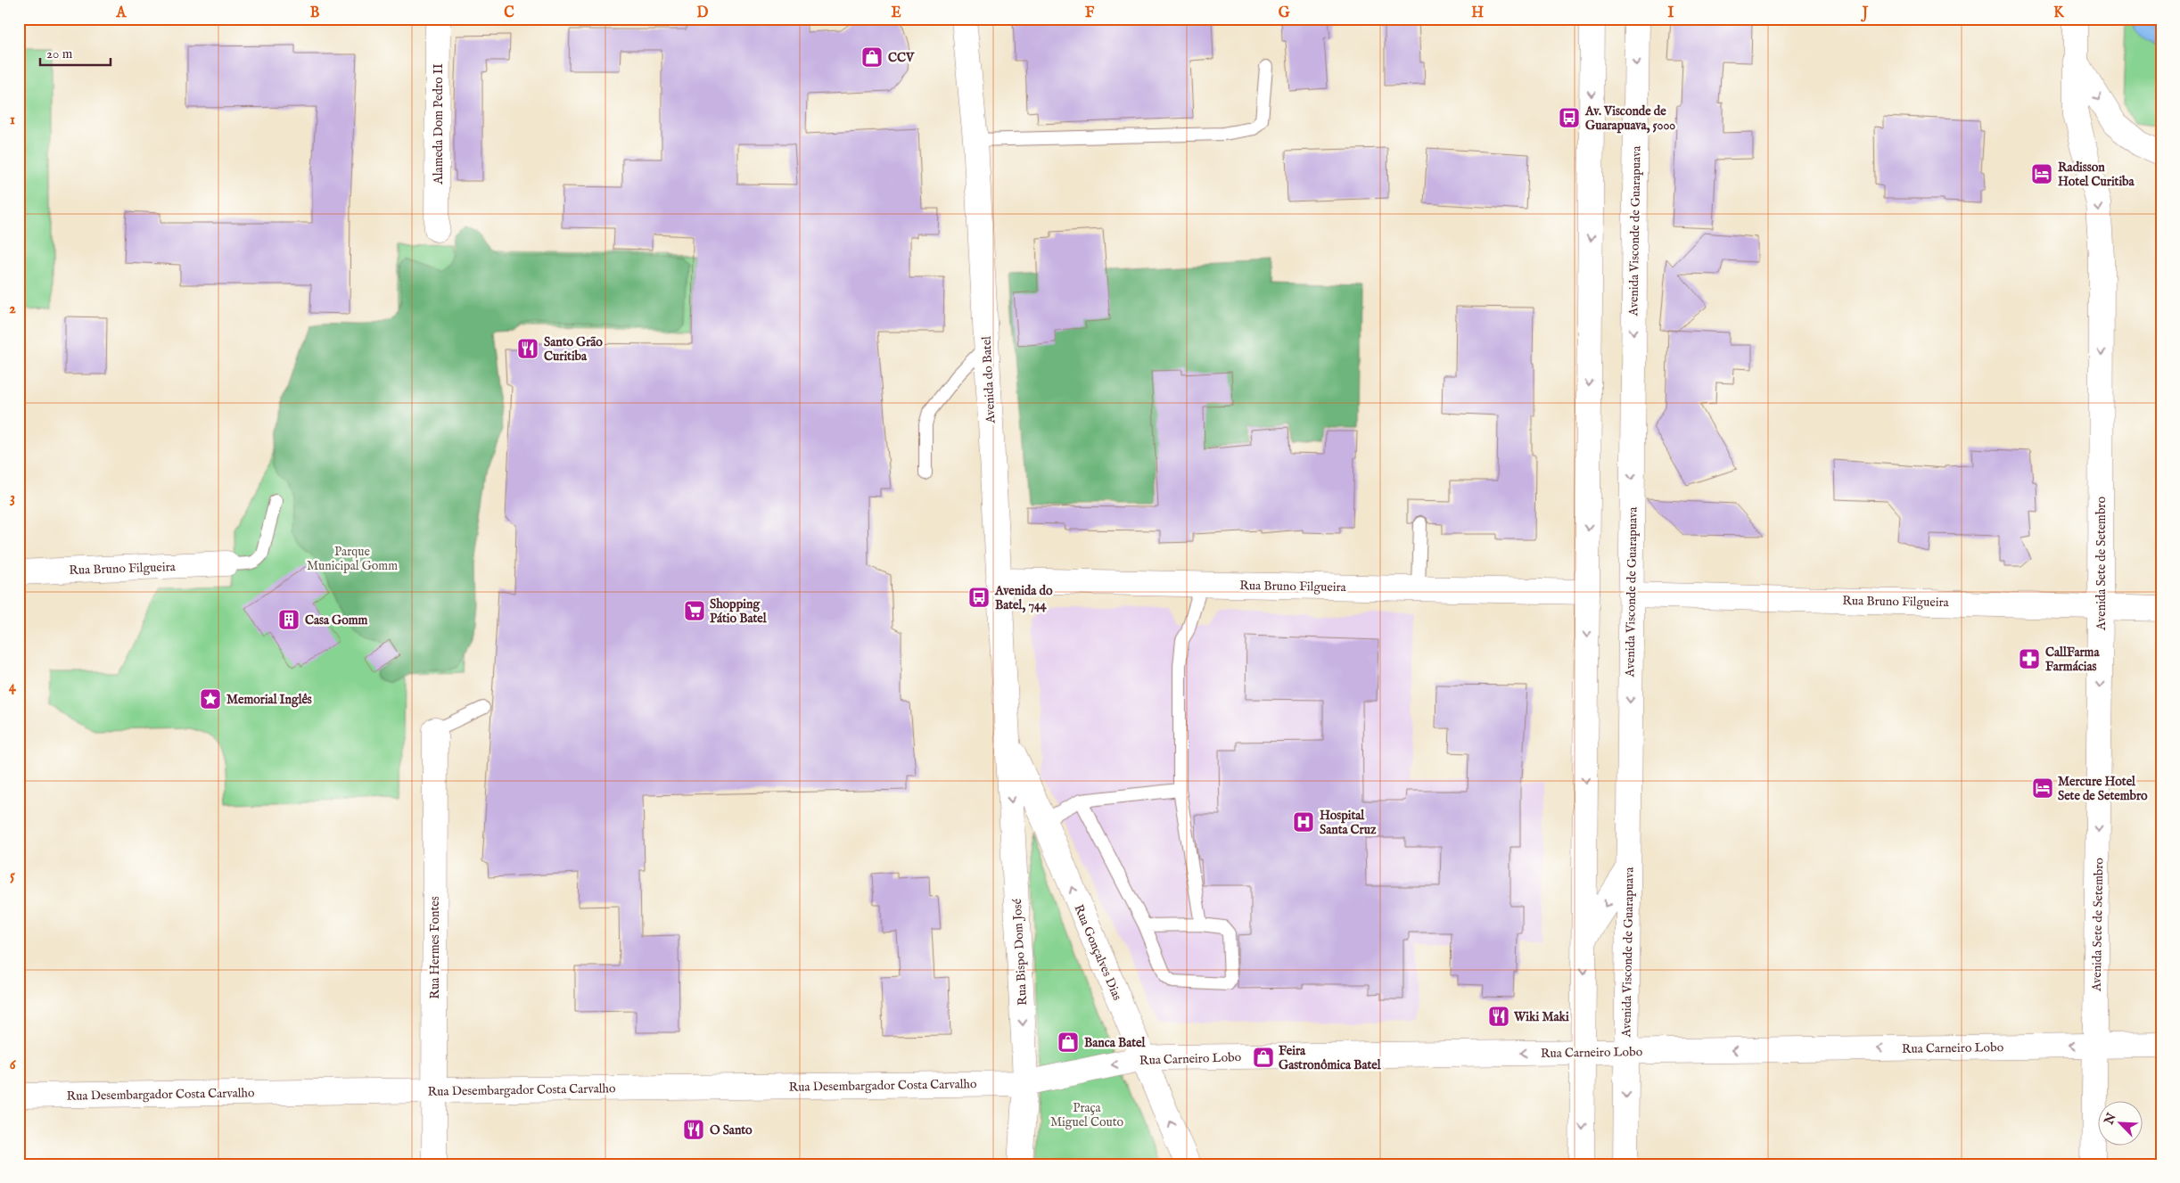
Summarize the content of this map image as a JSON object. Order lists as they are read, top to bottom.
{
  "streets": {
    "main road": [
      "Alameda Dom Pedro II",
      "Avenida Visconde de Guarapuava",
      "Avenida do Batel",
      "Avenida Sete de Setembro",
      "Rua Bruno Filgueira",
      "Rua Hermes Fontes",
      "Rua Bispo Dom José",
      "Rua Gonçalves Dias",
      "Rua Carneiro Lobo",
      "Rua Desembargador Costa Carvalho"
    ]
  },
  "crossings": [
    ["Avenida Visconde de Guarapuava", "Rua Bruno Filgueira"],
    ["Avenida Visconde de Guarapuava", "Rua Carneiro Lobo"],
    ["Avenida do Batel", "Rua Bruno Filgueira"],
    ["Avenida do Batel", "Rua Bispo Dom José"],
    ["Avenida do Batel", "Rua Gonçalves Dias"],
    ["Avenida Sete de Setembro", "Rua Bruno Filgueira"],
    ["Avenida Sete de Setembro", "Rua Carneiro Lobo"],
    ["Rua Hermes Fontes", "Rua Desembargador Costa Carvalho"],
    ["Rua Bispo Dom José", "Rua Gonçalves Dias"],
    ["Rua Bispo Dom José", "Rua Carneiro Lobo"],
    ["Rua Bispo Dom José", "Rua Desembargador Costa Carvalho"],
    ["Rua Gonçalves Dias", "Rua Carneiro Lobo"],
    ["Rua Carneiro Lobo", "Rua Desembargador Costa Carvalho"]
  ],
  "one_way": [
    "Avenida Sete de Setembro",
    "Rua Bispo Dom José",
    "Rua Gonçalves Dias",
    "Rua Carneiro Lobo"
  ],
  "parks": ["Parque Municipal Gomm", "Praça Miguel Couto"],
  "places": {
    "shop": ["CCV", "Banca Batel", "Feira Gastronômica Batel"],
    "bus stop": ["Av. Visconde de Guarapuava, 5000", "Avenida do Batel, 744"],
    "hotel": ["Radisson Hotel Curitiba", "Mercure Hotel Sete de Setembro"],
    "restaurant": ["Santo Grão Curitiba", "Wiki Maki", "O Santo"],
    "supermarket": ["Shopping Pátio Batel"],
    "building": ["Casa Gomm"],
    "pharmacy": ["CallFarma Farmácias"],
    "place": ["Memorial Inglês"],
    "hospital": ["Hospital Santa Cruz"]
  },
  "scale_bar": "20 m",
  "north": "top left",
  "grid": {
    "columns": [
      "A",
      "B",
      "C",
      "D",
      "E",
      "F",
      "G",
      "H",
      "I",
      "J",
      "K"
    ],
    "rows": [
      "1",
      "2",
      "3",
      "4",
      "5",
      "6"
    ]
  }
}
